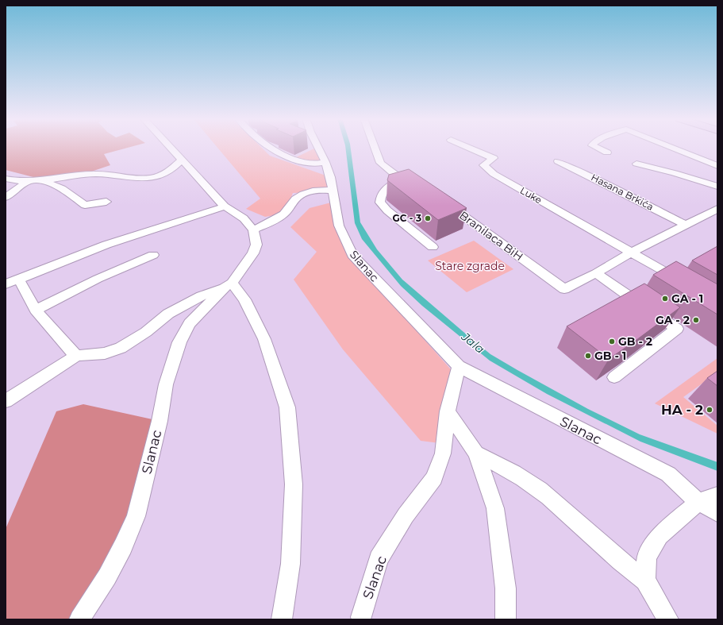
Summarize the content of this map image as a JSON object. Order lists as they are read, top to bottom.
{
  "streets": {
    "street": [
      "Hasana Brkića",
      "Luke",
      "Branilaca BiH",
      "Slanac"
    ]
  },
  "water": ["Jala"],
  "parks": ["Stare zgrade"],
  "places": [
    "GC - 3",
    "GA - 1",
    "GA - 2",
    "GB - 2",
    "GB - 1",
    "HA - 2"
  ]
}
